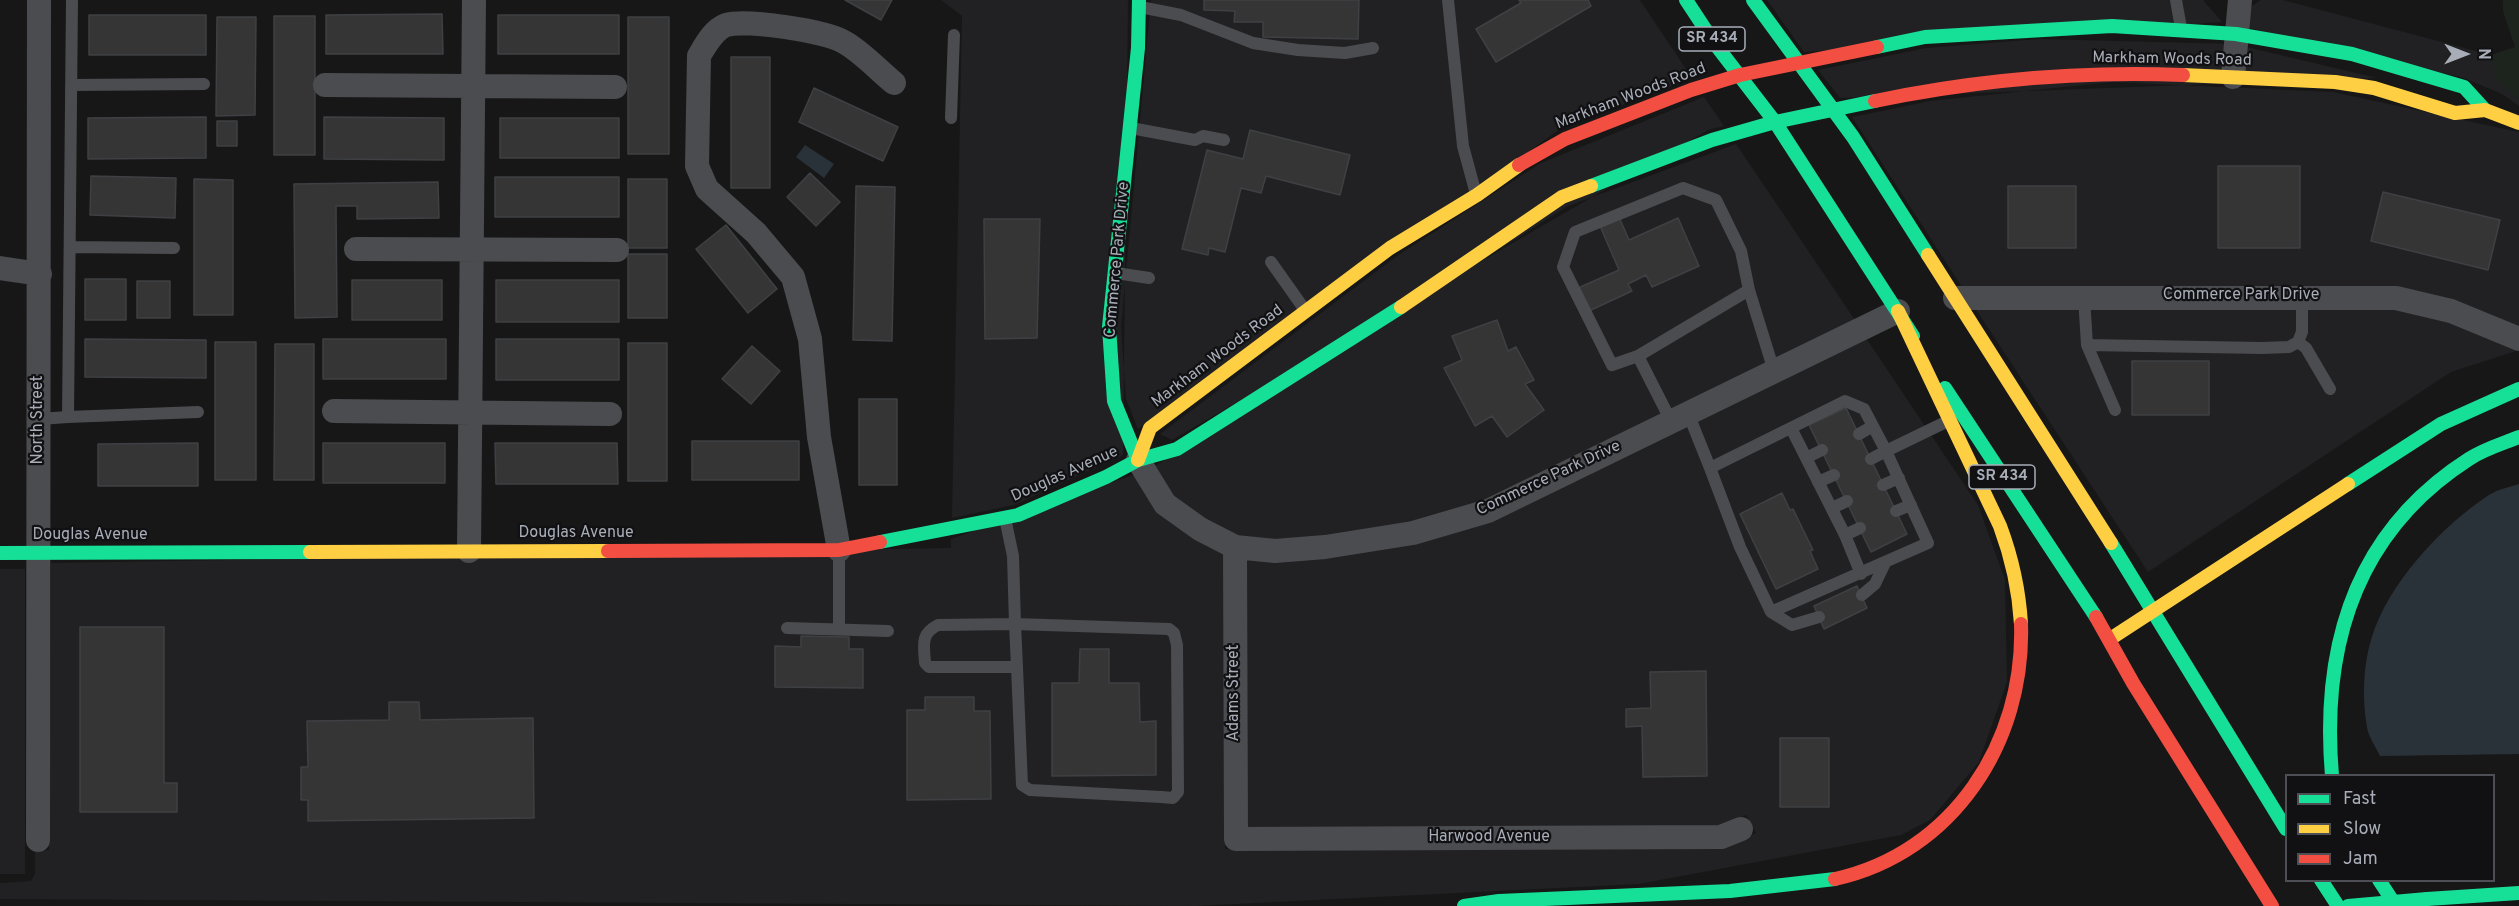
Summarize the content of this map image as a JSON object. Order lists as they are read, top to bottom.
{
  "streets": {
    "main road": [
      "SR 434",
      "Markham Woods Road",
      "Commerce Park Drive",
      "Douglas Avenue"
    ],
    "street": ["North Street", "Adams Street", "Harwood Avenue"]
  },
  "crossings": [
    ["SR 434", "Markham Woods Road"],
    ["SR 434", "Commerce Park Drive"],
    ["Markham Woods Road", "Commerce Park Drive"],
    ["Markham Woods Road", "Douglas Avenue"],
    ["Commerce Park Drive", "Douglas Avenue"],
    ["Commerce Park Drive", "Adams Street"],
    ["North Street", "Douglas Avenue"],
    ["Adams Street", "Harwood Avenue"]
  ],
  "legend": ["Fast", "Slow", "Jam"],
  "north": "right"
}
